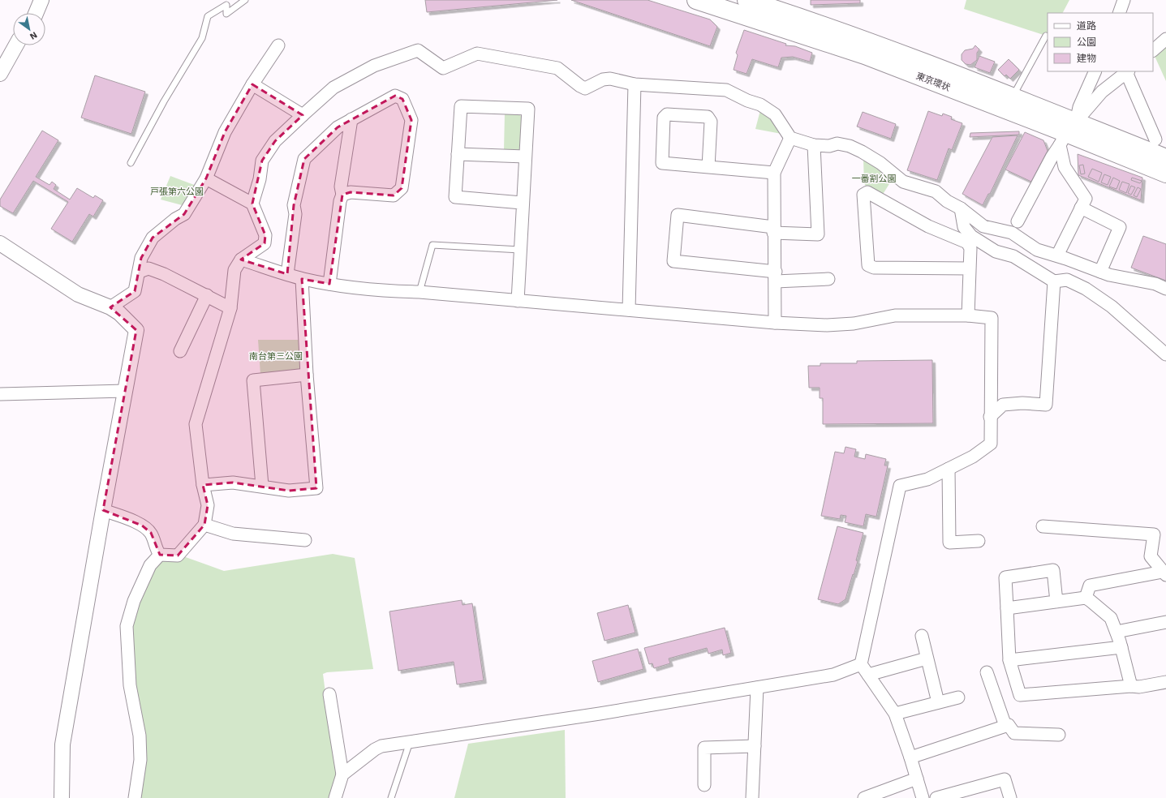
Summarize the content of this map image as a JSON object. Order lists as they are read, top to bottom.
{
  "streets": {
    "highway": ["東京環状"]
  },
  "parks": ["一番割公園", "戸張第六公園", "南台第三公園"],
  "legend": ["道路", "公園", "建物"],
  "north": "bottom right"
}
